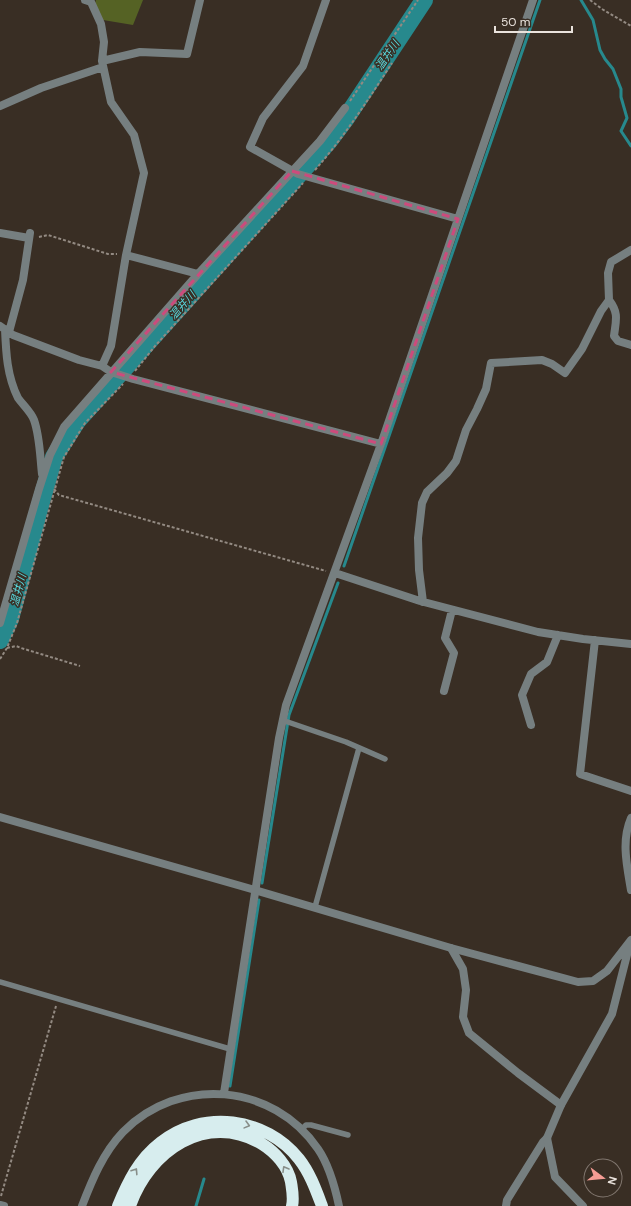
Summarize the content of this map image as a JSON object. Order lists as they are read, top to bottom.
{
  "water": ["温井川"],
  "scale_bar": "50 m",
  "north": "right"
}
